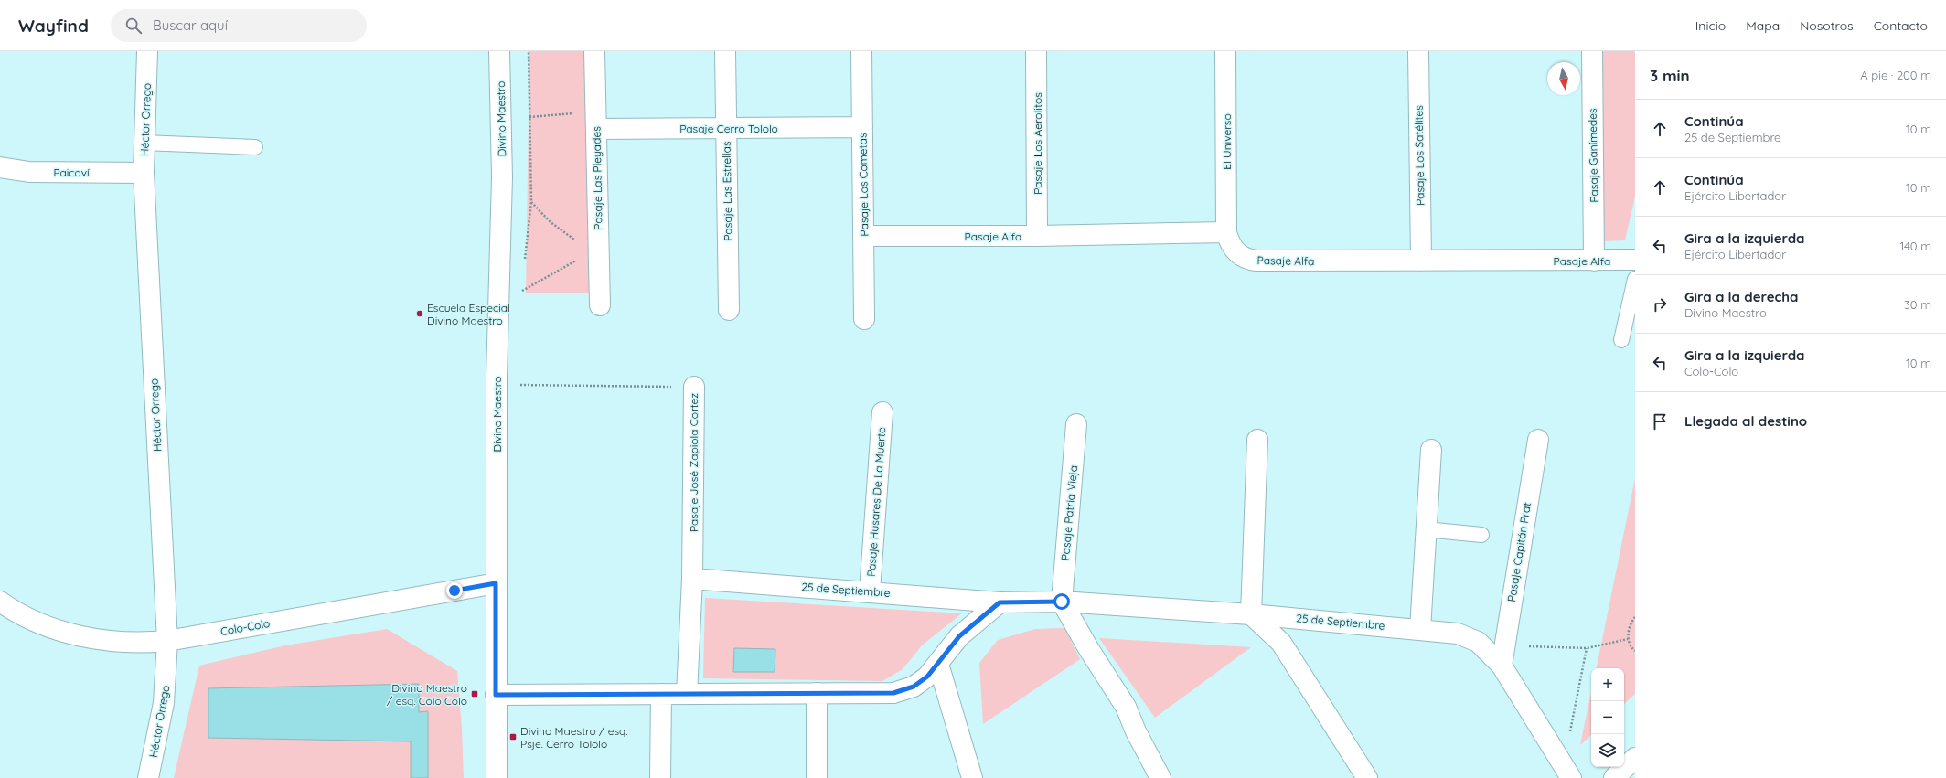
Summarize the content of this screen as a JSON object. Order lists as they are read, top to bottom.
{
  "streets": {
    "street": [
      "Divino Maestro",
      "Héctor Orrego",
      "Pasaje Cerro Tololo",
      "El Universo",
      "Pasaje Los Aerolitos",
      "Pasaje Los Satélites",
      "Pasaje Ganímedes",
      "Paicaví",
      "Pasaje Las Pleyades",
      "Pasaje Los Cometas",
      "Pasaje Las Estrellas",
      "Pasaje Alfa",
      "Pasaje José Zapiola Cortez",
      "Pasaje Husares De La Muerte",
      "Pasaje Patria Vieja",
      "Pasaje Capitán Prat",
      "25 de Septiembre",
      "Colo-Colo"
    ]
  },
  "crossings": [
    ["Divino Maestro", "Pasaje José Zapiola Cortez"],
    ["Divino Maestro", "Colo-Colo"],
    ["Héctor Orrego", "Paicaví"],
    ["Héctor Orrego", "Colo-Colo"],
    ["Pasaje Cerro Tololo", "Pasaje Las Pleyades"],
    ["Pasaje Cerro Tololo", "Pasaje Los Cometas"],
    ["Pasaje Cerro Tololo", "Pasaje Las Estrellas"],
    ["El Universo", "Pasaje Alfa"],
    ["Pasaje Los Aerolitos", "Pasaje Alfa"],
    ["Pasaje Los Satélites", "Pasaje Alfa"],
    ["Pasaje Ganímedes", "Pasaje Alfa"],
    ["Pasaje Los Cometas", "Pasaje Alfa"],
    ["Pasaje José Zapiola Cortez", "25 de Septiembre"],
    ["Pasaje Husares De La Muerte", "25 de Septiembre"],
    ["Pasaje Patria Vieja", "25 de Septiembre"],
    ["Pasaje Capitán Prat", "25 de Septiembre"]
  ],
  "places": {
    "other": ["Escuela Especial Divino Maestro"],
    "transit": ["Divino Maestro / esq. Colo Colo", "Divino Maestro / esq. Psje. Cerro Tololo"]
  },
  "north": "bottom",
  "page": {
    "header": "Wayfind",
    "search": "Buscar aquí",
    "nav": [
      "Inicio",
      "Mapa",
      "Nosotros",
      "Contacto"
    ],
    "heading": ["3 min", "A pie · 200 m"],
    "list": [
      ["Continúa", "25 de Septiembre", "10 m"],
      ["Continúa", "Ejército Libertador", "10 m"],
      ["Gira a la izquierda", "Ejército Libertador", "140 m"],
      ["Gira a la derecha", "Divino Maestro", "30 m"],
      ["Gira a la izquierda", "Colo-Colo", "10 m"],
      "Llegada al destino"
    ],
    "map_buttons": ["+", "−"]
  }
}
